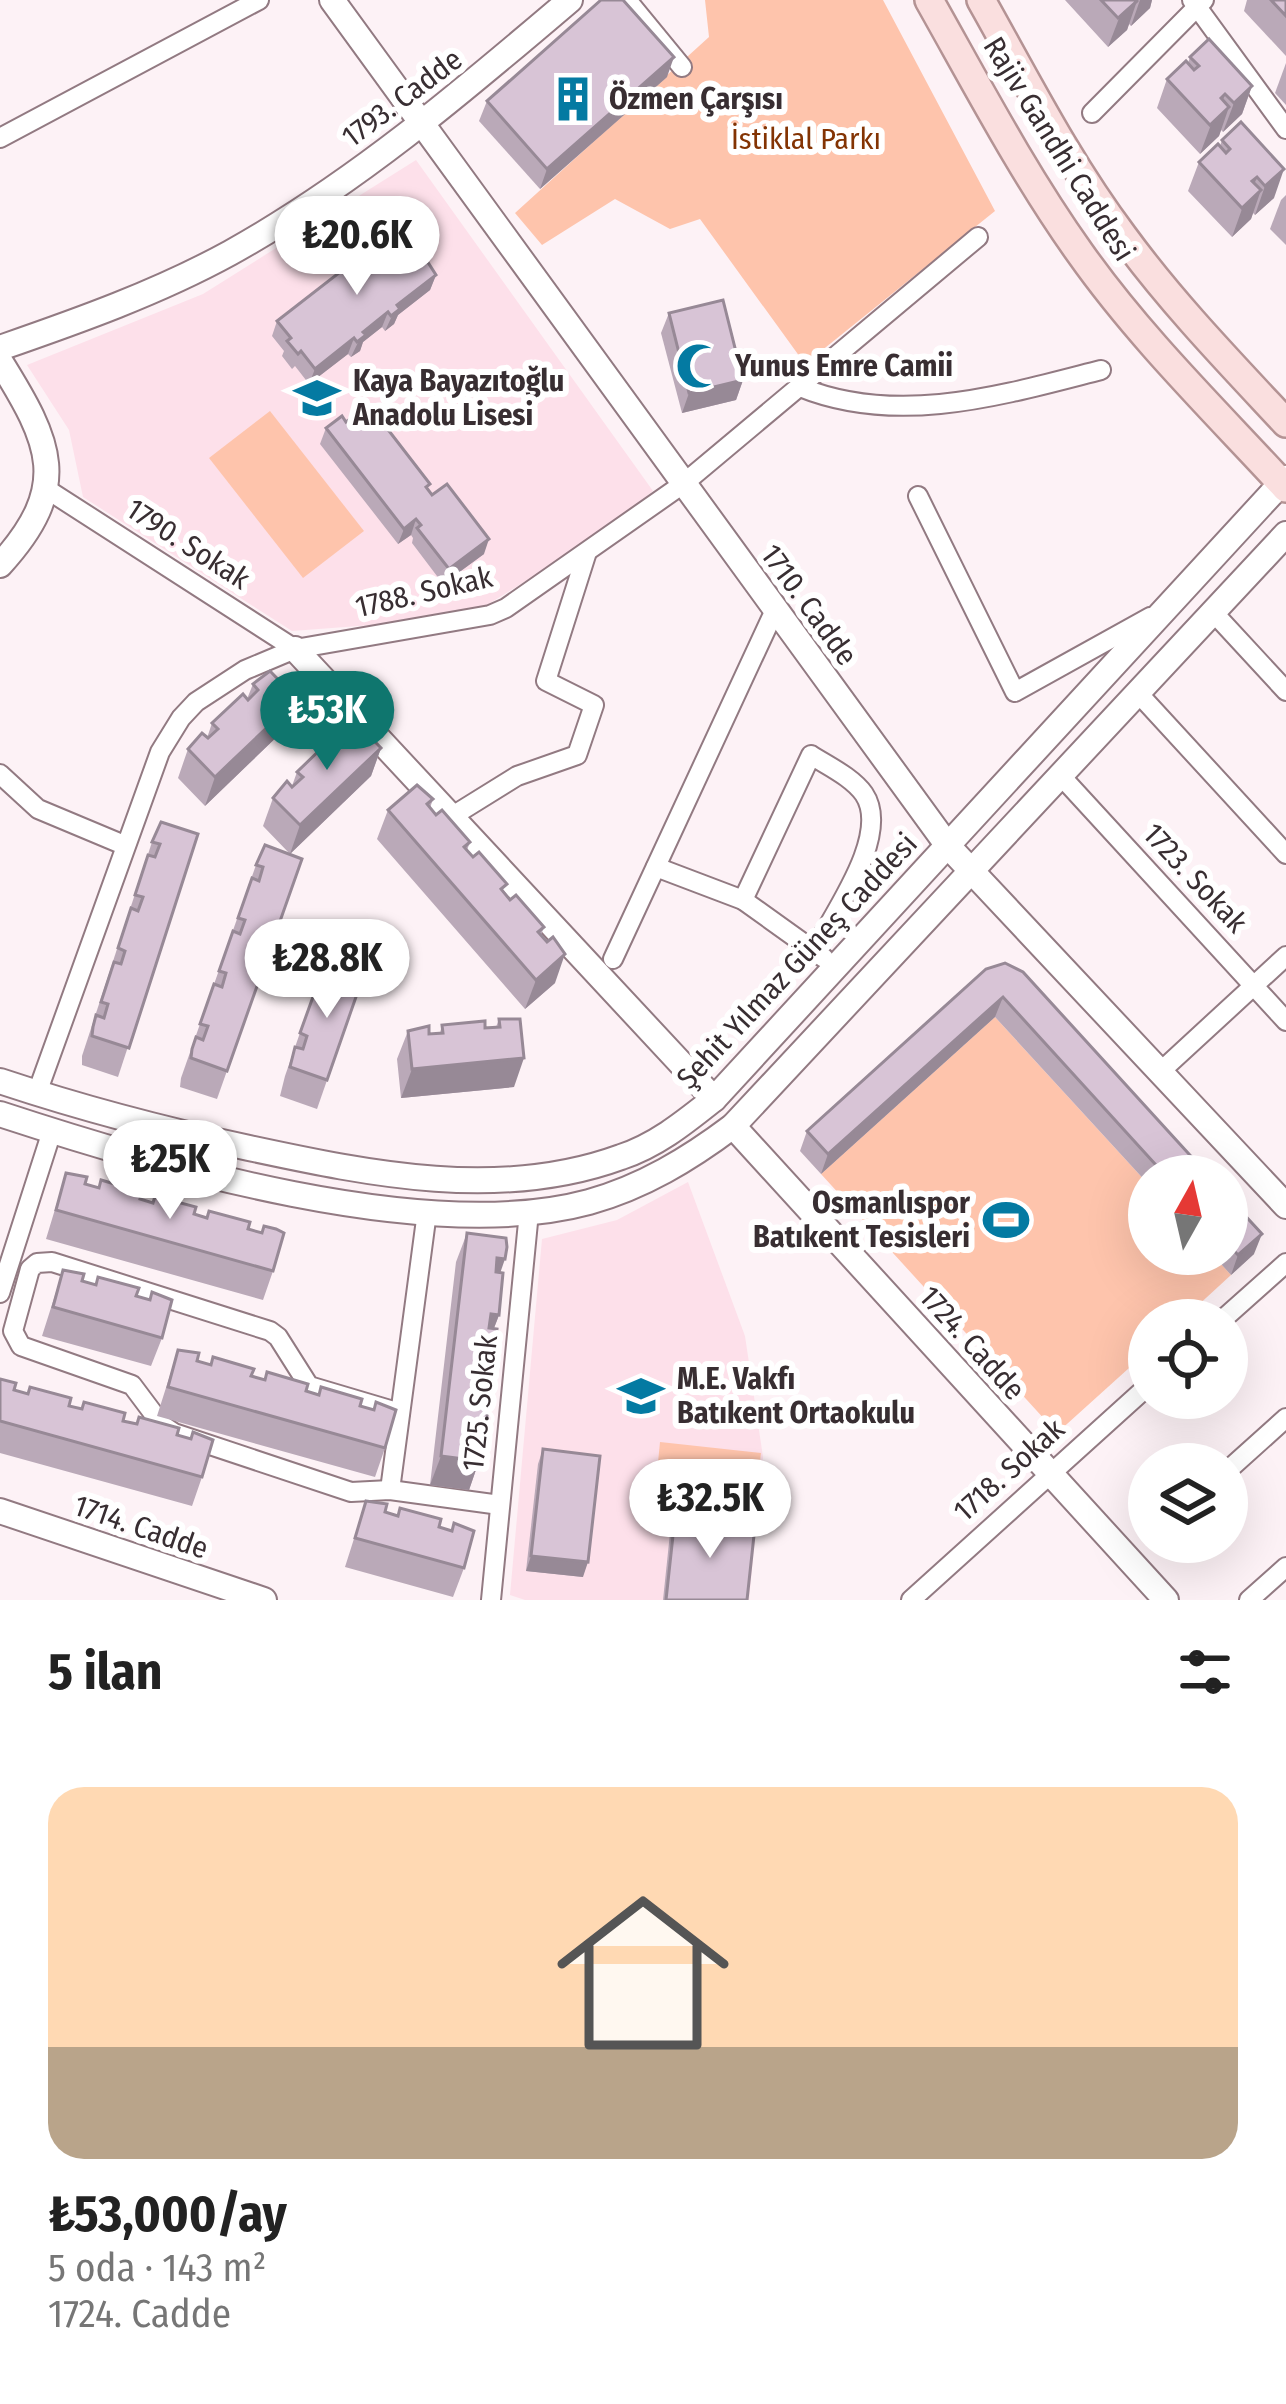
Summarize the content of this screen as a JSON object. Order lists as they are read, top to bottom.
{
  "streets": {
    "main road": ["Rajiv Gandhi Caddesi"],
    "street": [
      "1793. Cadde",
      "1790. Sokak",
      "1788. Sokak",
      "1710. Cadde",
      "1723. Sokak",
      "Şehit Yılmaz Güneş Caddesi",
      "1724. Cadde",
      "1725. Sokak",
      "1718. Sokak",
      "1714. Cadde"
    ]
  },
  "crossings": [
    ["1793. Cadde", "1710. Cadde"],
    ["Rajiv Gandhi Caddesi", "Şehit Yılmaz Güneş Caddesi"],
    ["1790. Sokak", "1788. Sokak"],
    ["1788. Sokak", "1710. Cadde"],
    ["1788. Sokak", "Şehit Yılmaz Güneş Caddesi"],
    ["1710. Cadde", "Şehit Yılmaz Güneş Caddesi"],
    ["1724. Cadde", "1718. Sokak"]
  ],
  "parks": ["İstiklal Parkı"],
  "places": {
    "building": ["Özmen Çarşısı"],
    "mosque": ["Yunus Emre Camii"],
    "school or university": ["Kaya Bayazıtoğlu Anadolu Lisesi", "M.E. Vakfı Batıkent Ortaokulu"],
    "sports": ["Osmanlıspor Batıkent Tesisleri"]
  },
  "north": "top",
  "page": {
    "price": [
      "₺20.6K",
      "₺53K",
      "₺28.8K",
      "₺25K",
      "₺32.5K"
    ],
    "heading": "5 ilan",
    "list": [
      {
        "name": "₺53,000/ay",
        "note": "5 oda · 143 m² · 1724. Cadde"
      }
    ]
  }
}
